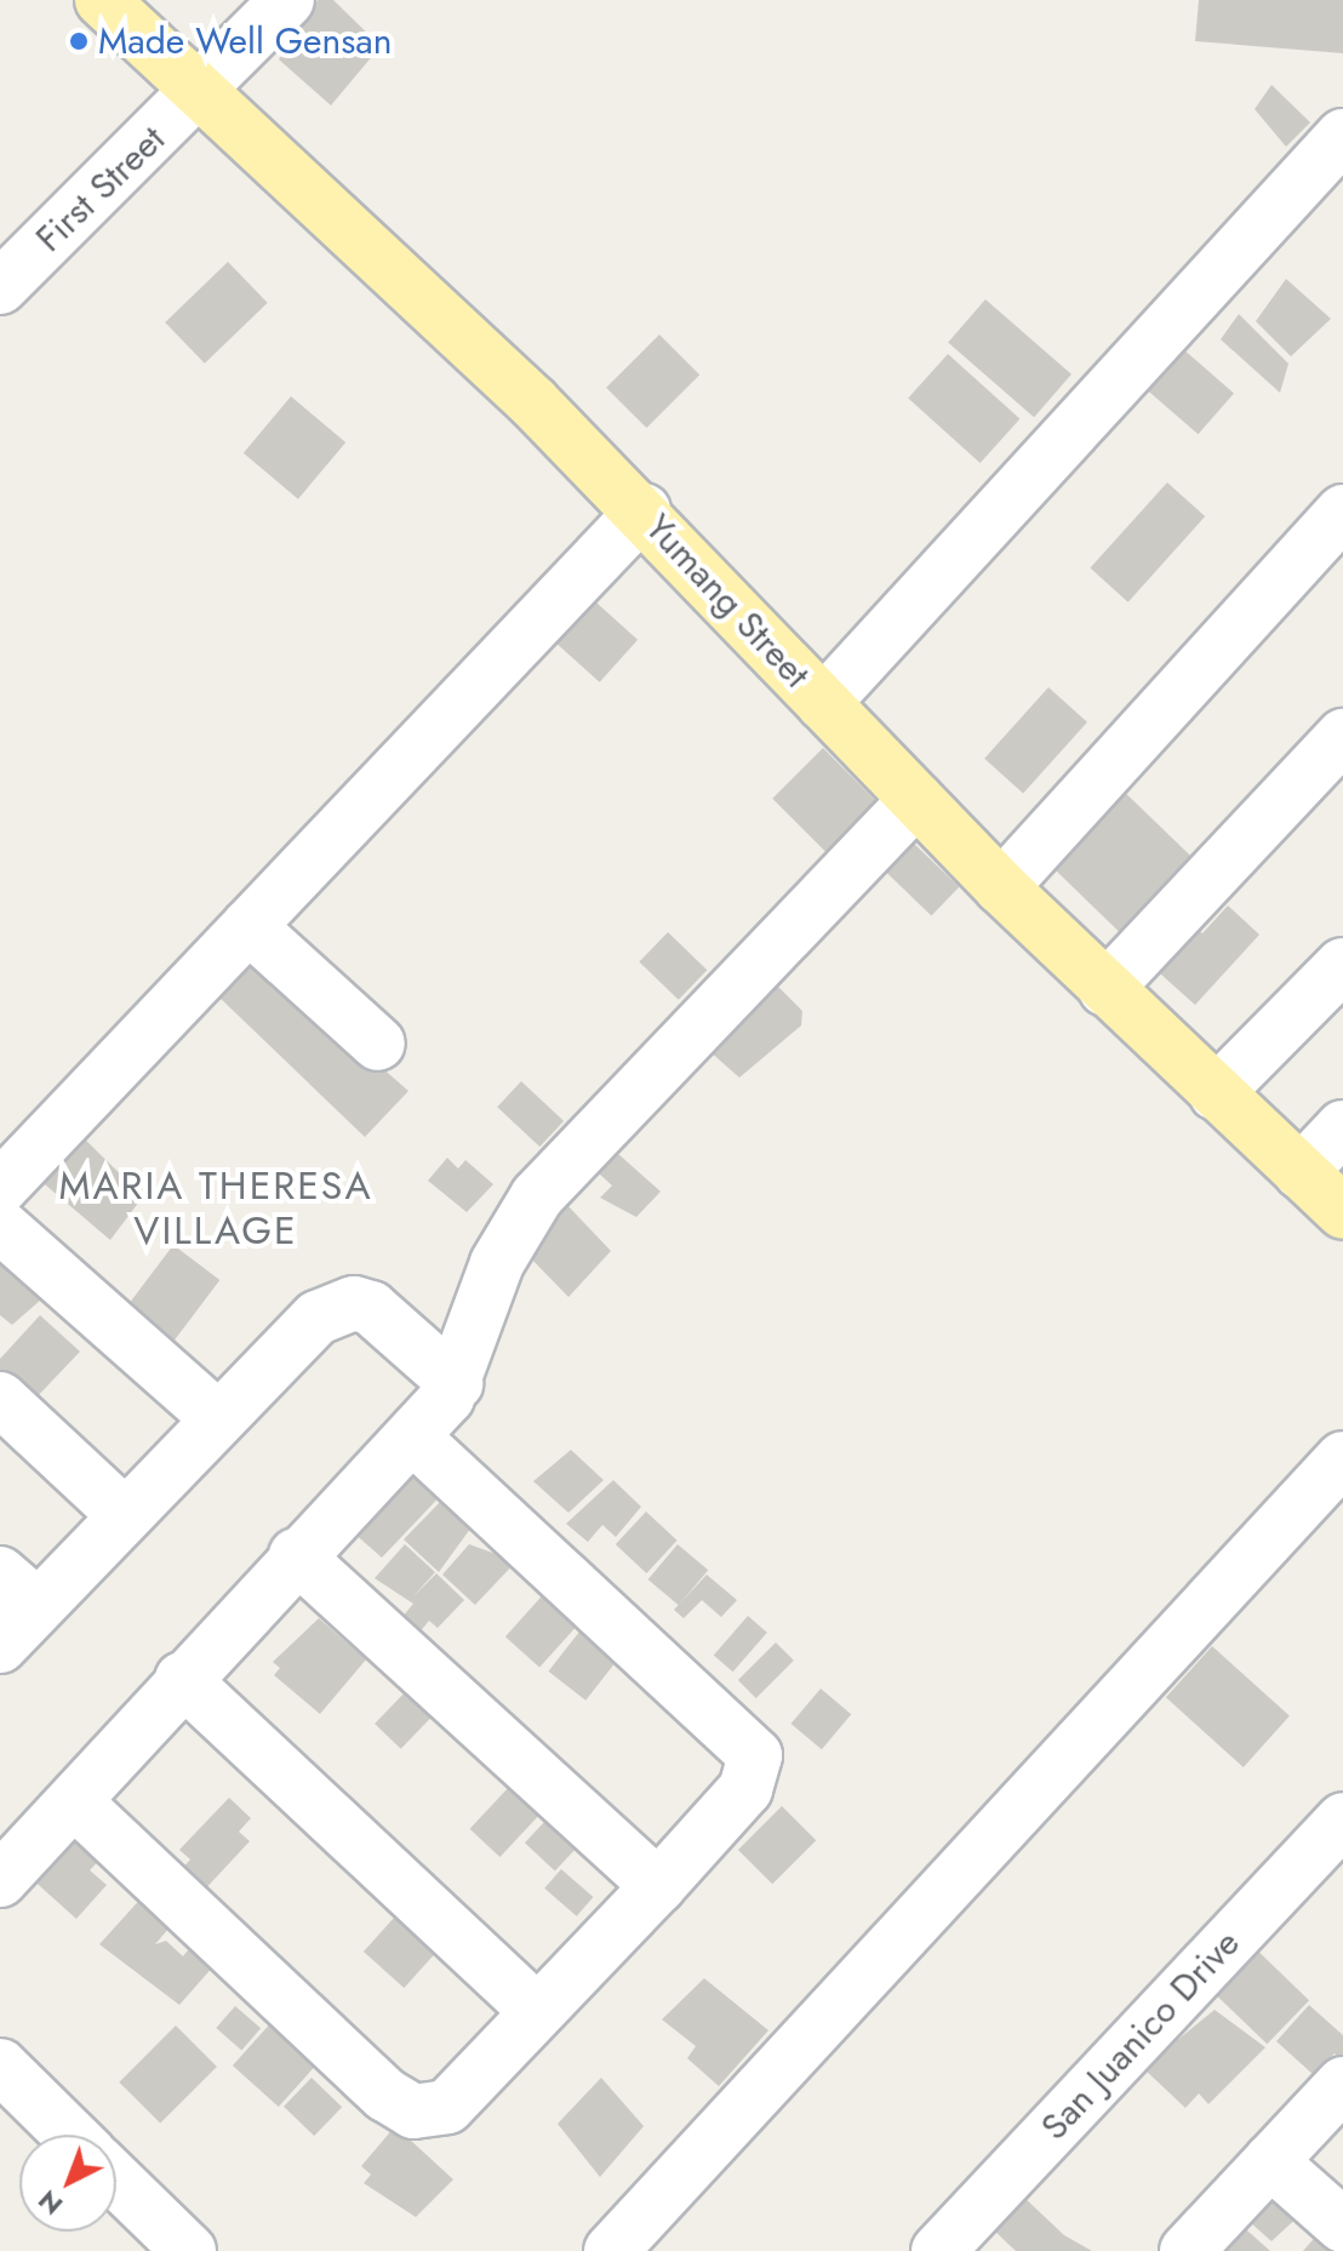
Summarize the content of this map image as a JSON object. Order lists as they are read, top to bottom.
{
  "streets": {
    "main road": ["Yumang Street"],
    "street": ["First Street", "San Juanico Drive"]
  },
  "crossings": [
    ["First Street", "Yumang Street"]
  ],
  "districts": ["MARIA THERESA VILLAGE"],
  "places": ["Made Well Gensan"],
  "north": "bottom left"
}
